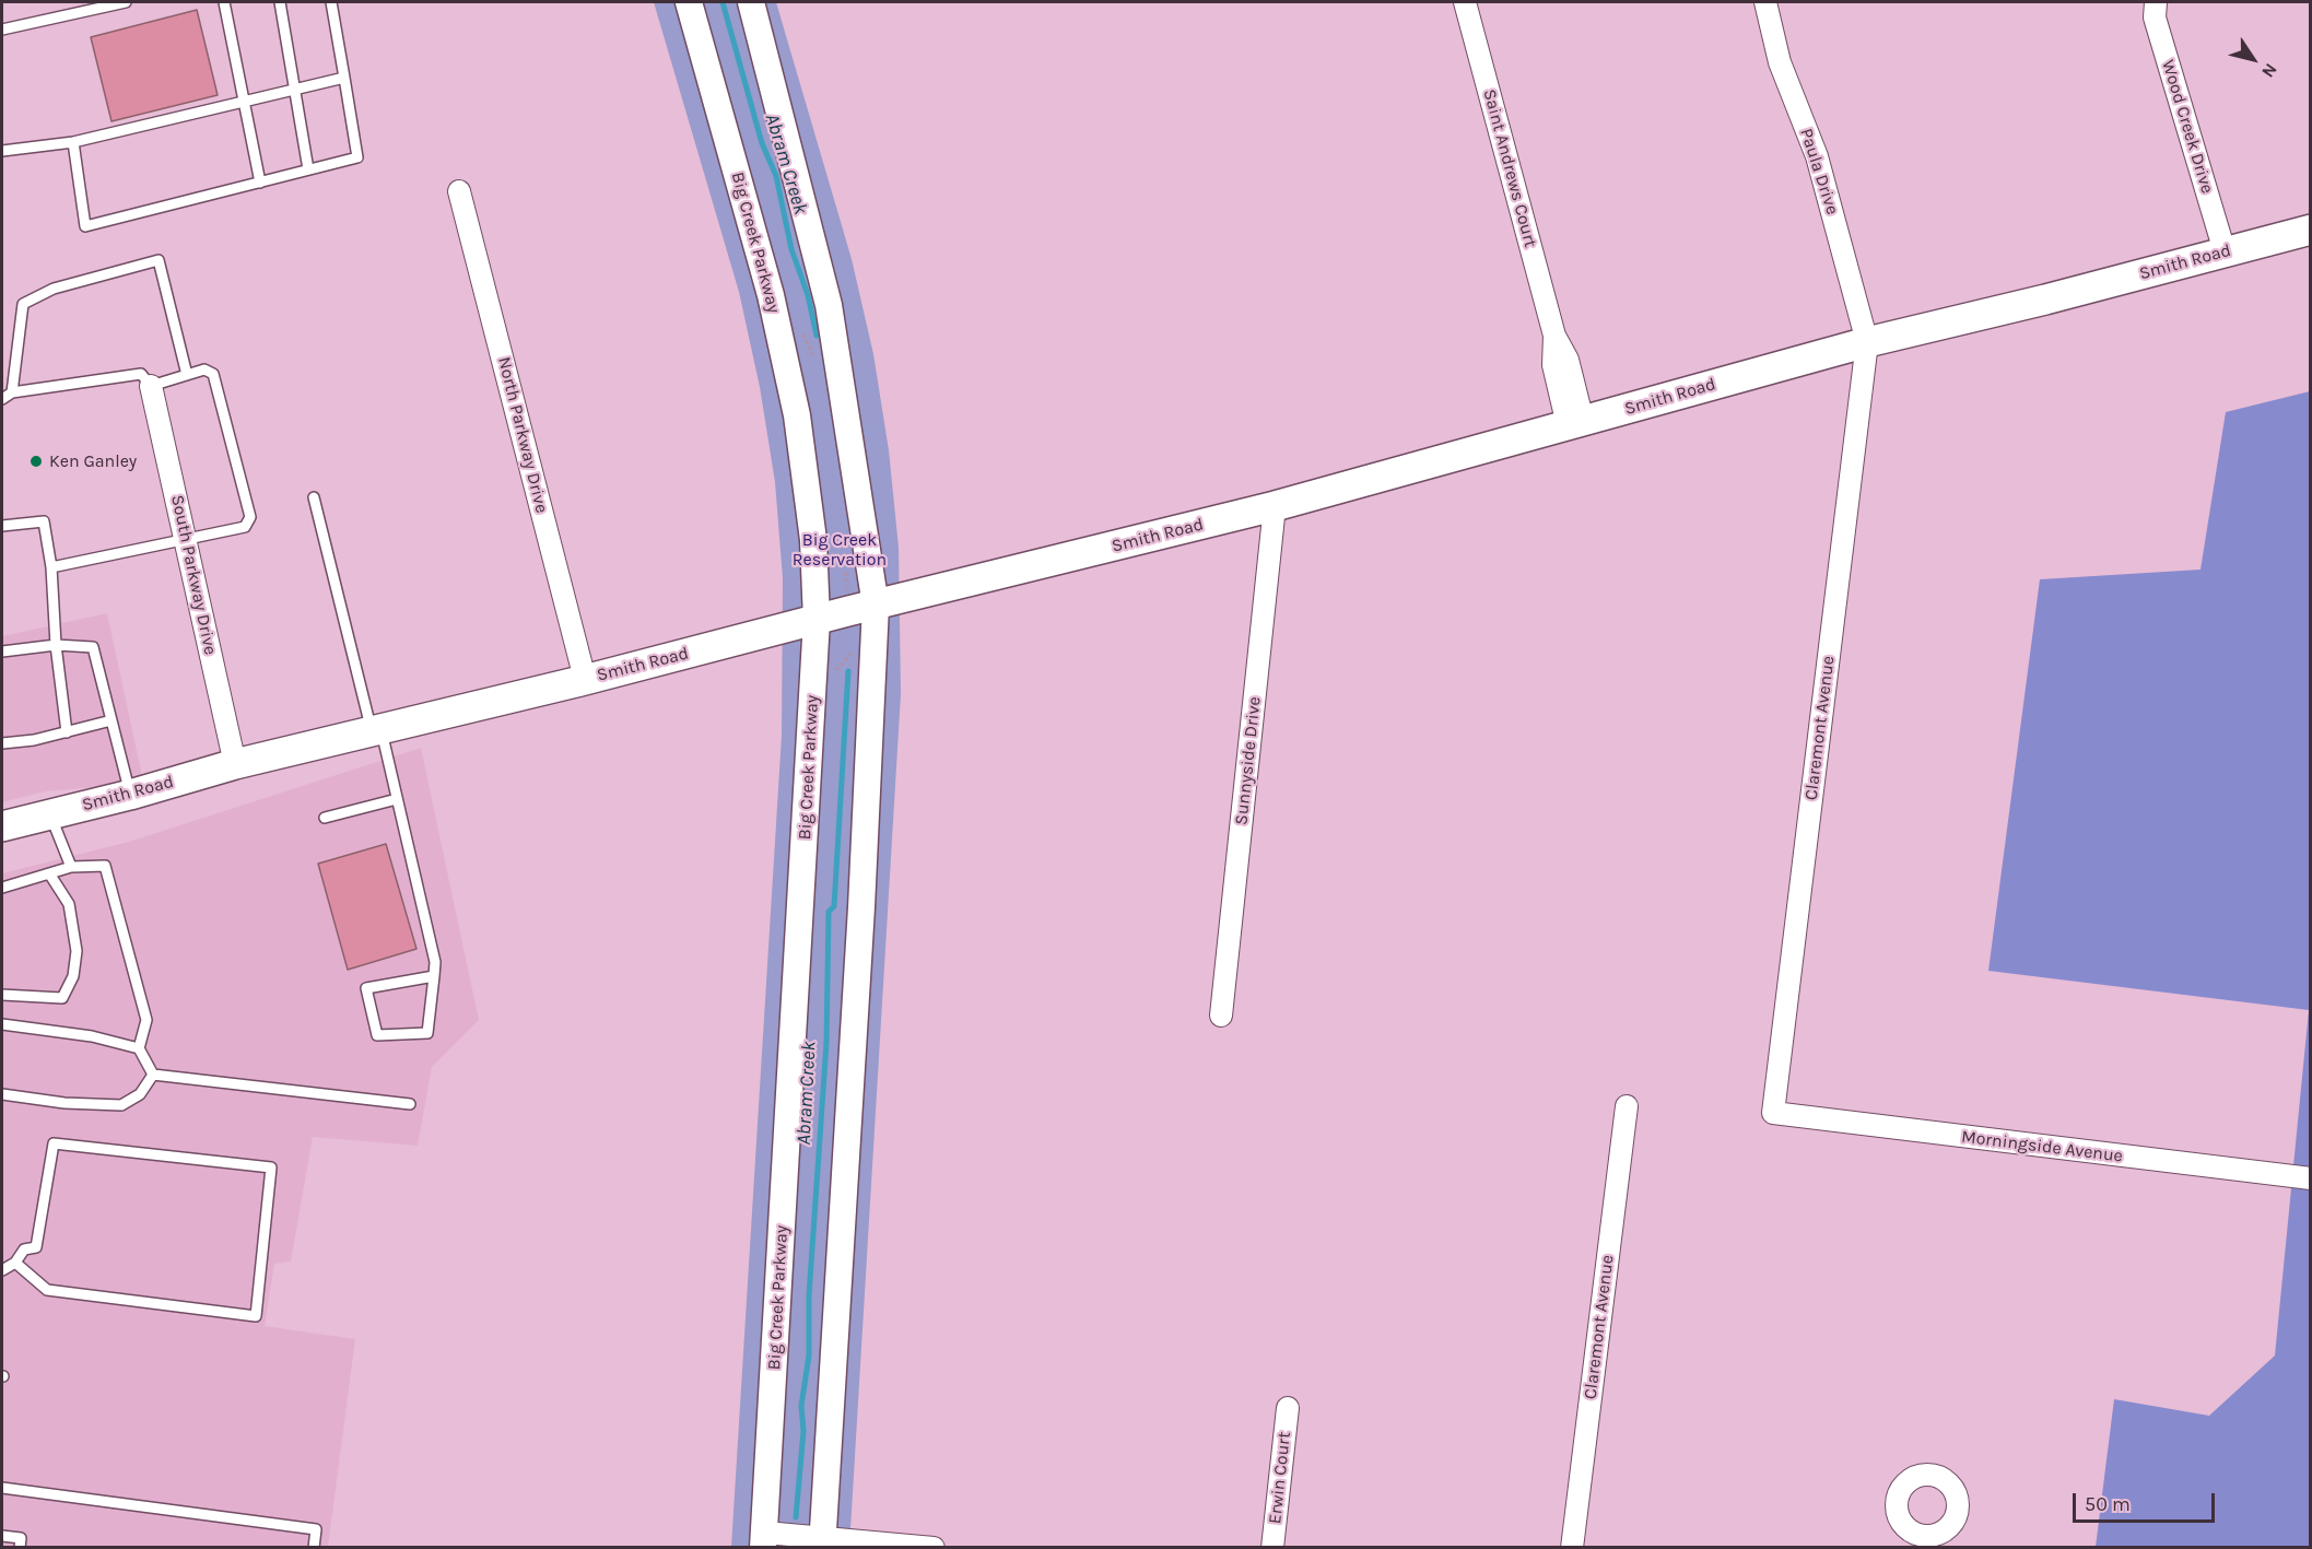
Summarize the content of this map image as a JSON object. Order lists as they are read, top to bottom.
{
  "streets": {
    "main road": ["Smith Road"],
    "street": [
      "Wood Creek Drive",
      "Saint Andrews Court",
      "Paula Drive",
      "Big Creek Parkway",
      "North Parkway Drive",
      "South Parkway Drive",
      "Claremont Avenue",
      "Sunnyside Drive",
      "Morningside Avenue",
      "Erwin Court"
    ]
  },
  "crossings": [
    ["Wood Creek Drive", "Smith Road"],
    ["Saint Andrews Court", "Smith Road"],
    ["Paula Drive", "Smith Road"],
    ["Paula Drive", "Claremont Avenue"],
    ["Big Creek Parkway", "Smith Road"],
    ["Smith Road", "North Parkway Drive"],
    ["Smith Road", "South Parkway Drive"],
    ["Smith Road", "Claremont Avenue"],
    ["Smith Road", "Sunnyside Drive"],
    ["Claremont Avenue", "Morningside Avenue"]
  ],
  "water": ["Abram Creek"],
  "parks": ["Big Creek Reservation"],
  "places": ["Ken Ganley"],
  "scale_bar": "50 m",
  "north": "bottom right"
}
